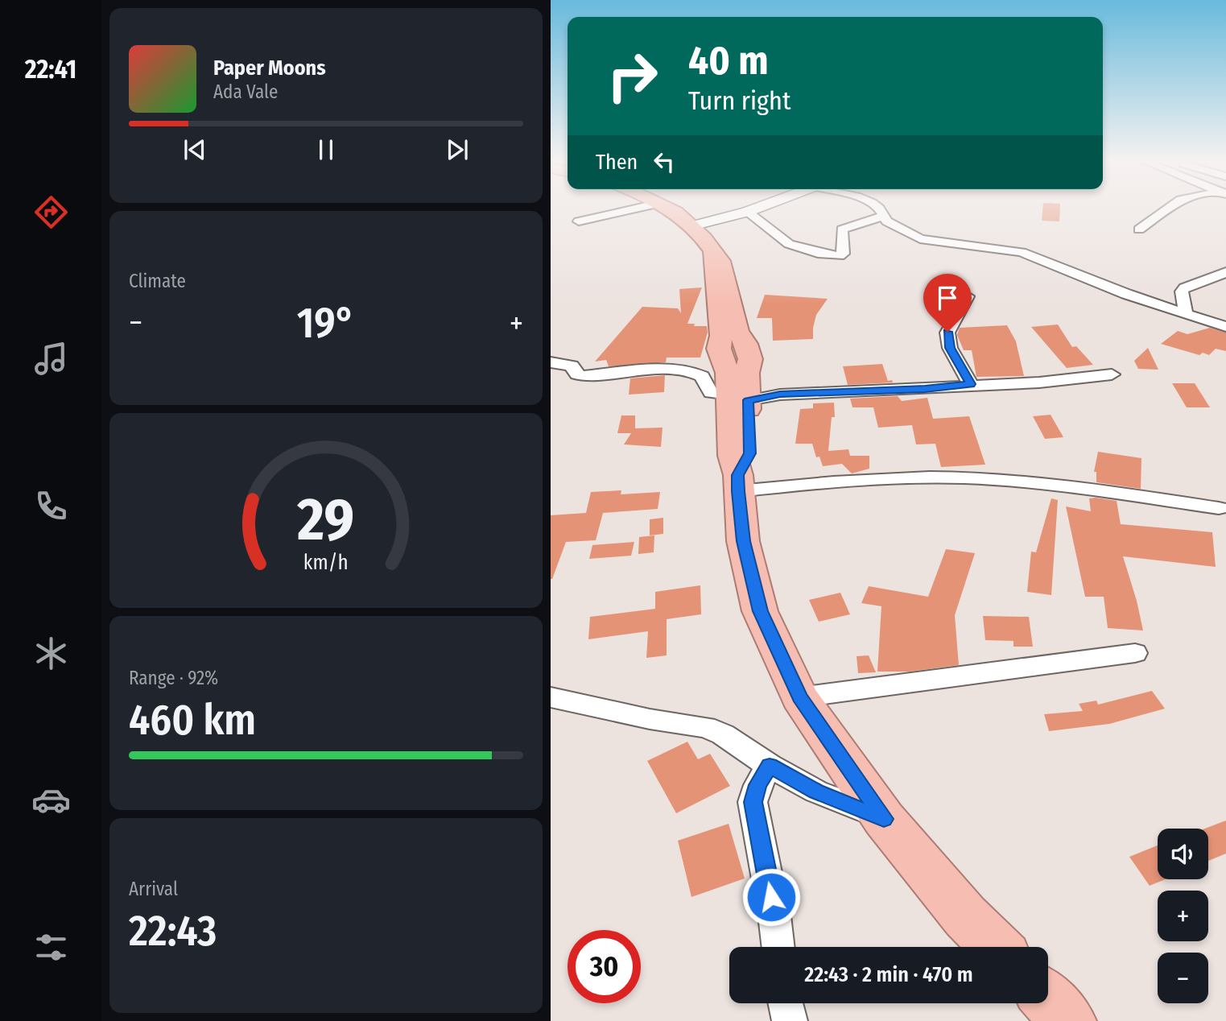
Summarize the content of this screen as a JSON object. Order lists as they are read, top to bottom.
{
  "page": {
    "tabs": "22:41",
    "turn": ["40 m", "Turn right"],
    "song": ["Paper Moons", "Ada Vale"],
    "then": "Then",
    "tile": [
      "Climate",
      ["Range · 92%", "460 km"],
      ["Arrival", "22:43"]
    ],
    "heat": ["−", "19°", "+"],
    "map_buttons": ["+", "−"],
    "limit": "30",
    "trip": "22:43 · 2 min · 470 m",
    "gauge": ["29", "km/h"]
  }
}
